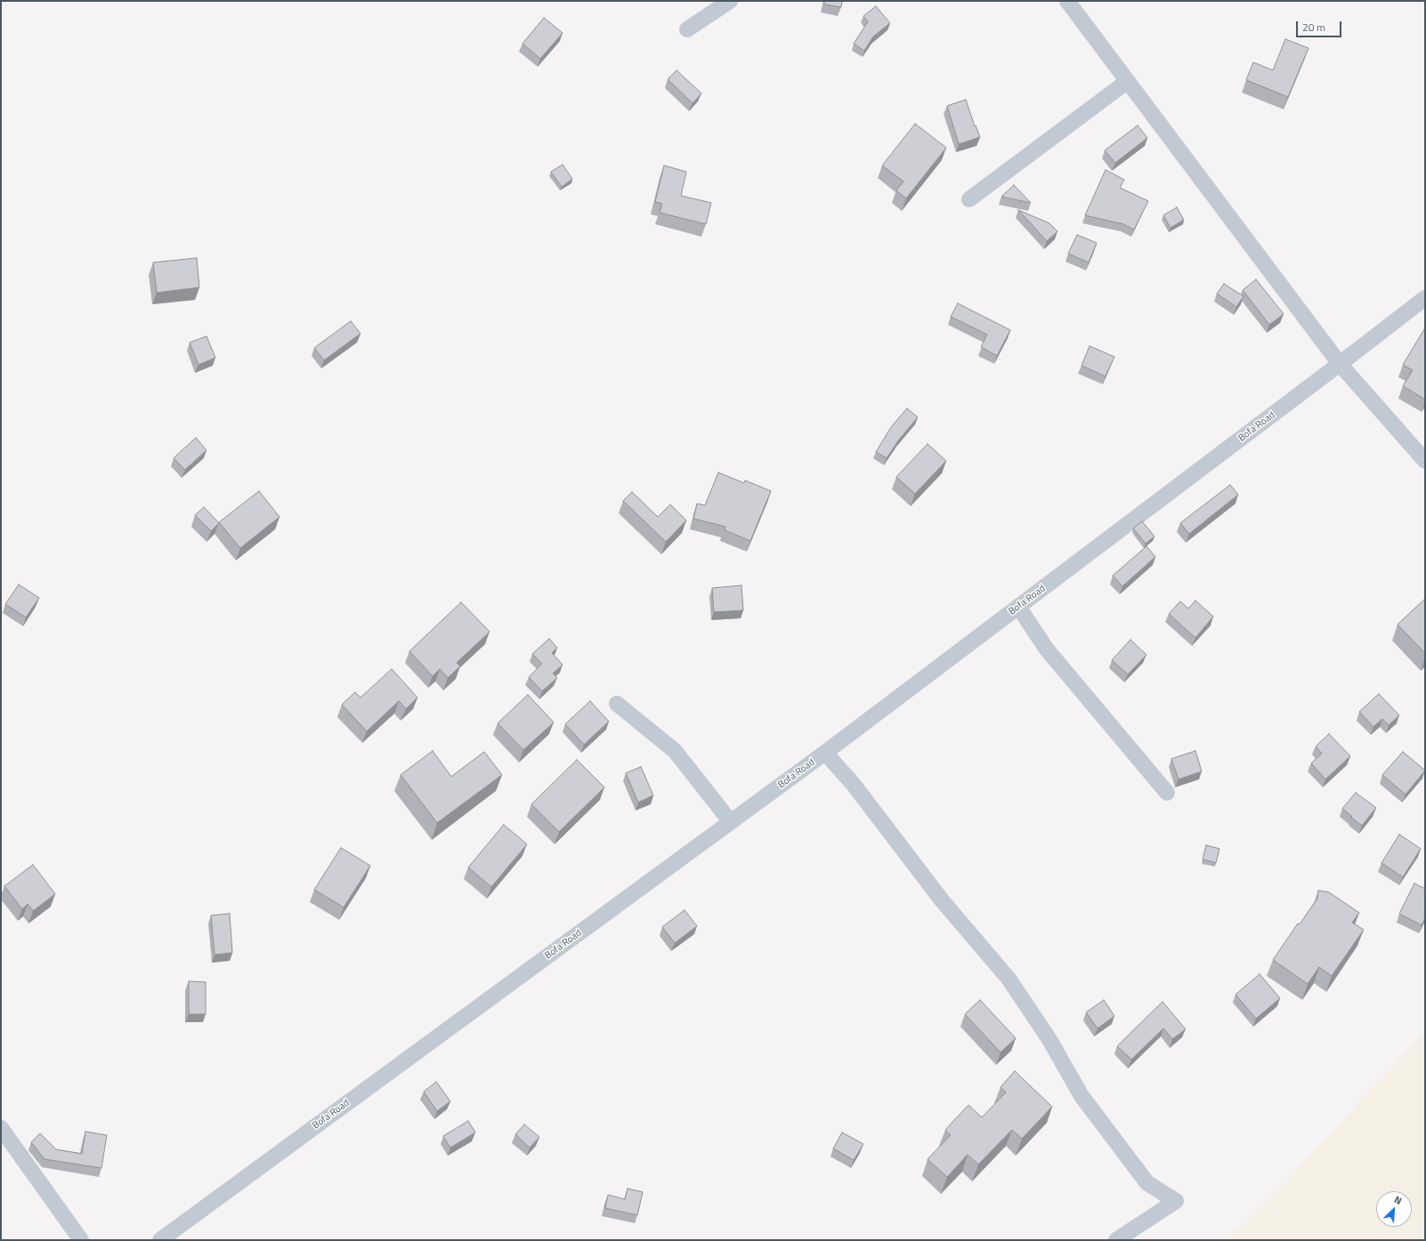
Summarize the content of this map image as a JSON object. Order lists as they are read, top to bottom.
{
  "streets": {
    "street": ["Bofa Road"]
  },
  "scale_bar": "20 m",
  "north": "top right"
}
